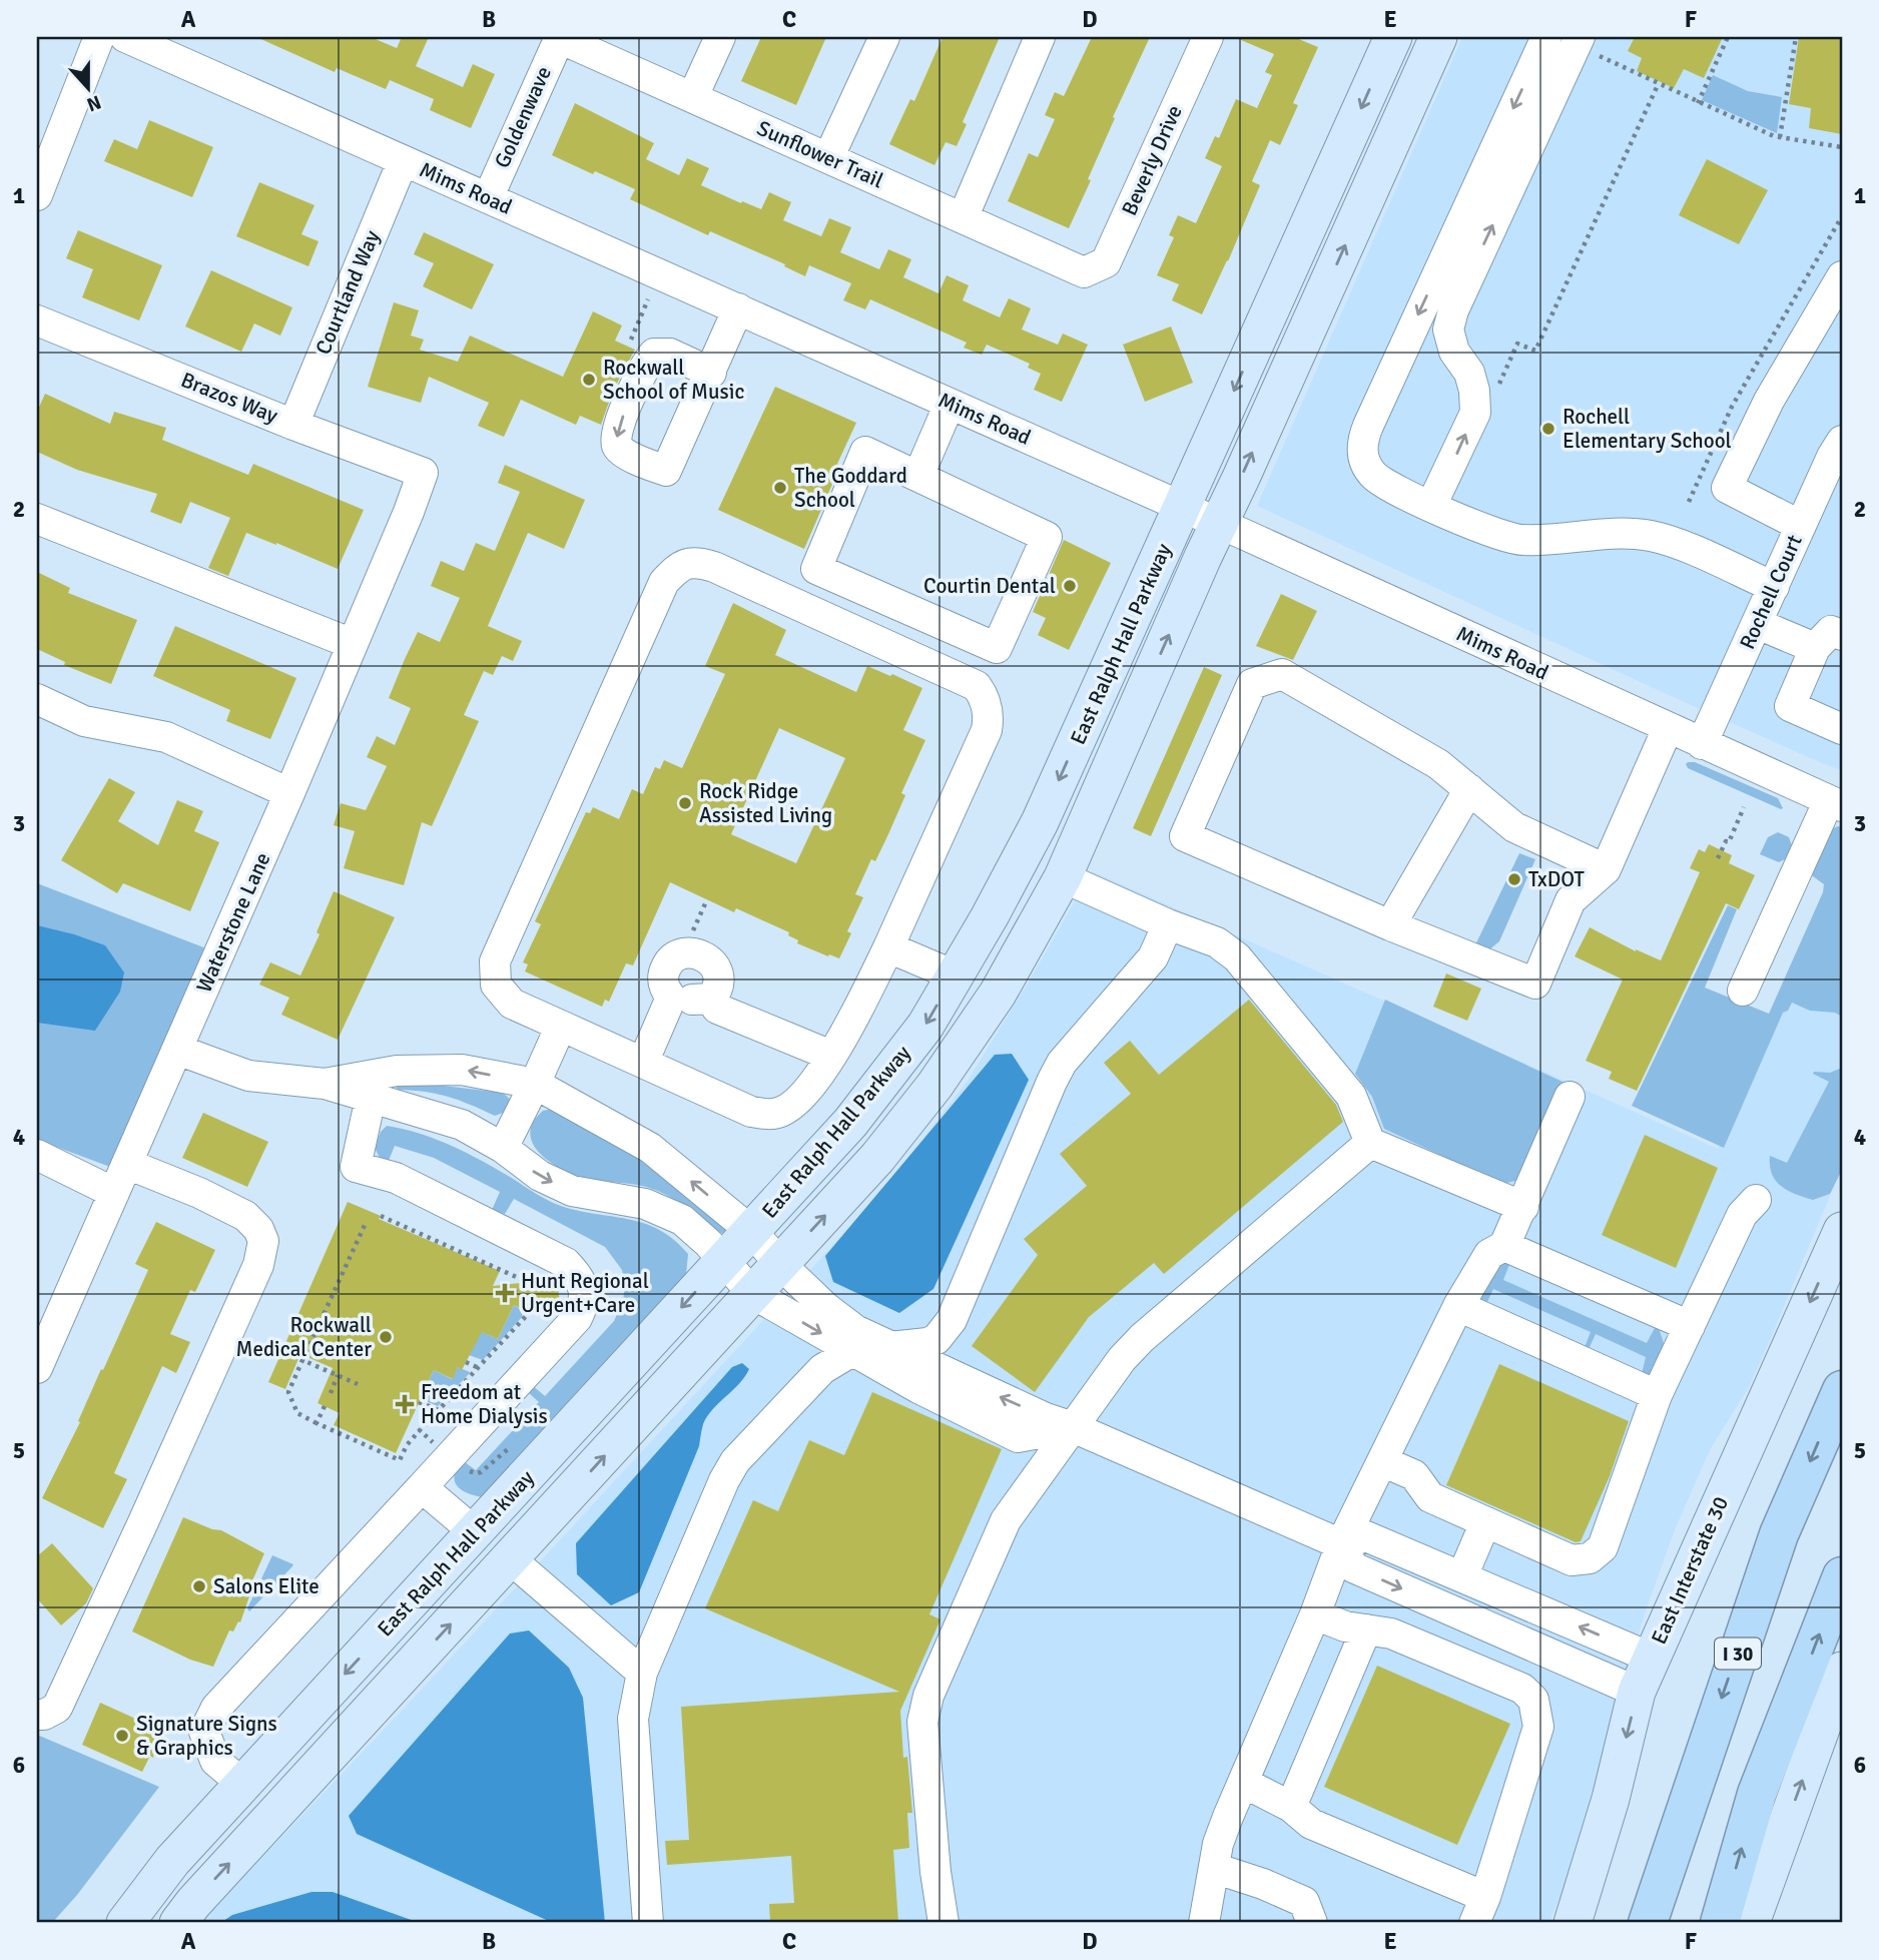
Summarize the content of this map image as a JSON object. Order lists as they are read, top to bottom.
{
  "streets": {
    "highway": ["I 30"],
    "main road": ["East Ralph Hall Parkway", "East Interstate 30"],
    "street": [
      "Goldenwave",
      "Sunflower Trail",
      "Beverly Drive",
      "Mims Road",
      "Courtland Way",
      "Brazos Way",
      "Rochell Court",
      "Waterstone Lane"
    ]
  },
  "crossings": [
    ["Goldenwave", "Sunflower Trail"],
    ["Goldenwave", "Mims Road"],
    ["Sunflower Trail", "Beverly Drive"],
    ["Mims Road", "Courtland Way"],
    ["Mims Road", "Rochell Court"],
    ["Mims Road", "East Ralph Hall Parkway"],
    ["Courtland Way", "Brazos Way"],
    ["Brazos Way", "Waterstone Lane"]
  ],
  "places": {
    "other": [
      "Rockwall School of Music",
      "Rochell Elementary School",
      "The Goddard School",
      "Courtin Dental",
      "Rock Ridge Assisted Living",
      "TxDOT",
      "Rockwall Medical Center",
      "Salons Elite",
      "Signature Signs & Graphics"
    ],
    "health": ["Hunt Regional Urgent+Care", "Freedom at Home Dialysis"]
  },
  "north": "bottom",
  "grid": {
    "columns": [
      "A",
      "B",
      "C",
      "D",
      "E",
      "F"
    ],
    "rows": [
      "1",
      "2",
      "3",
      "4",
      "5",
      "6"
    ]
  }
}
